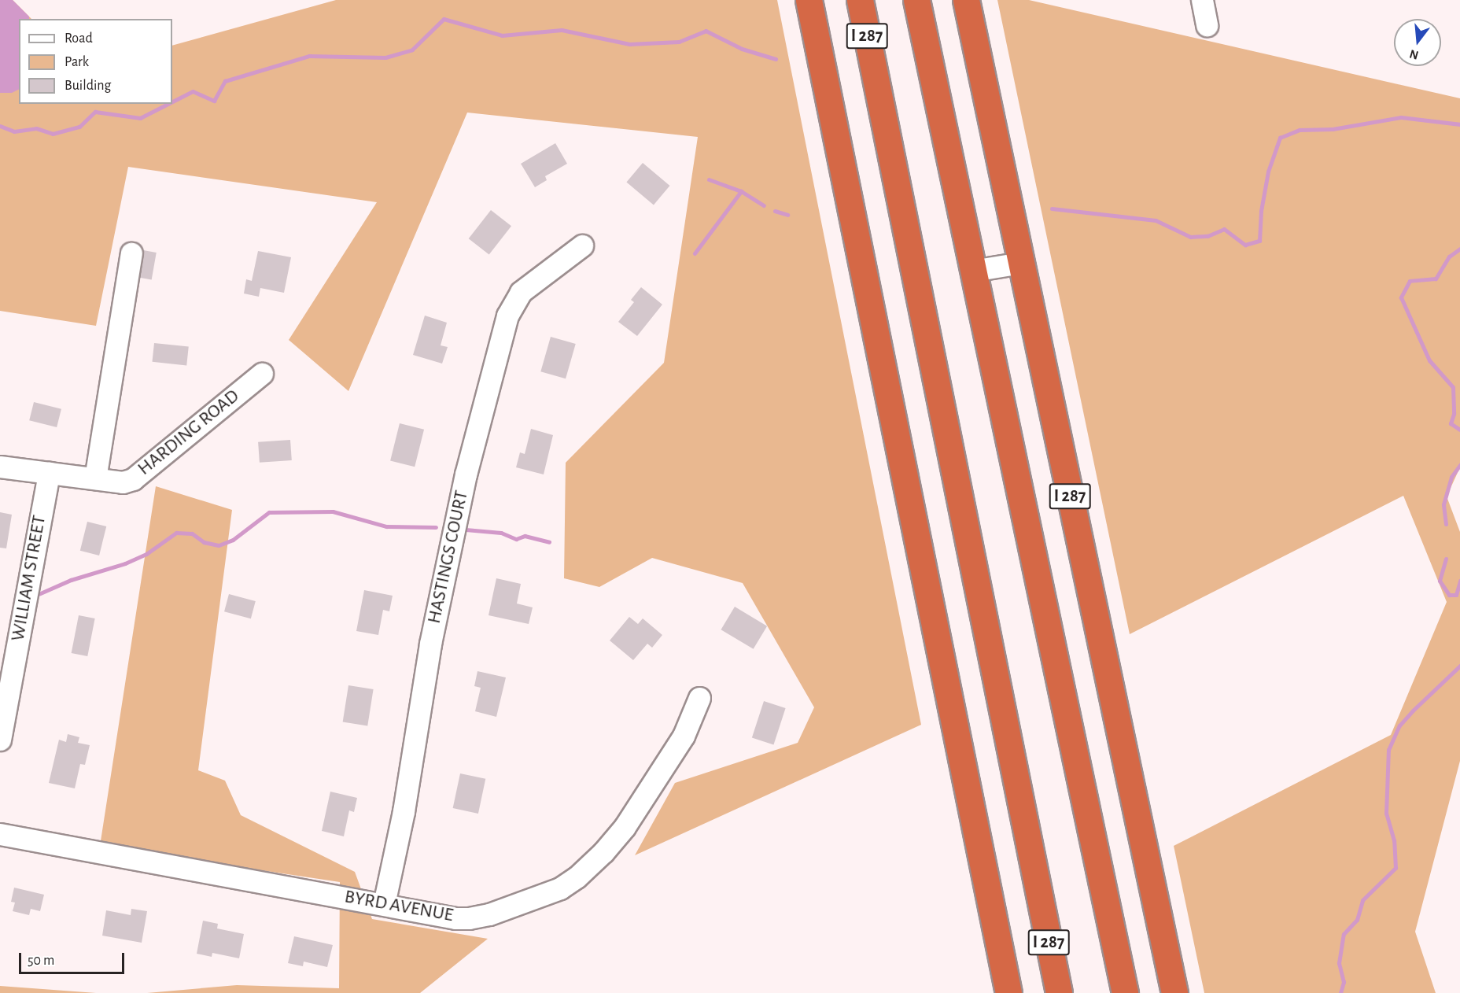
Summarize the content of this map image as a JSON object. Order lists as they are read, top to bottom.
{
  "streets": {
    "highway": ["I 287"],
    "street": [
      "HARDING ROAD",
      "HASTINGS COURT",
      "WILLIAM STREET",
      "BYRD AVENUE"
    ]
  },
  "crossings": [
    ["HARDING ROAD", "WILLIAM STREET"],
    ["HASTINGS COURT", "BYRD AVENUE"]
  ],
  "legend": ["Road", "Park", "Building"],
  "scale_bar": "50 m",
  "north": "bottom"
}
